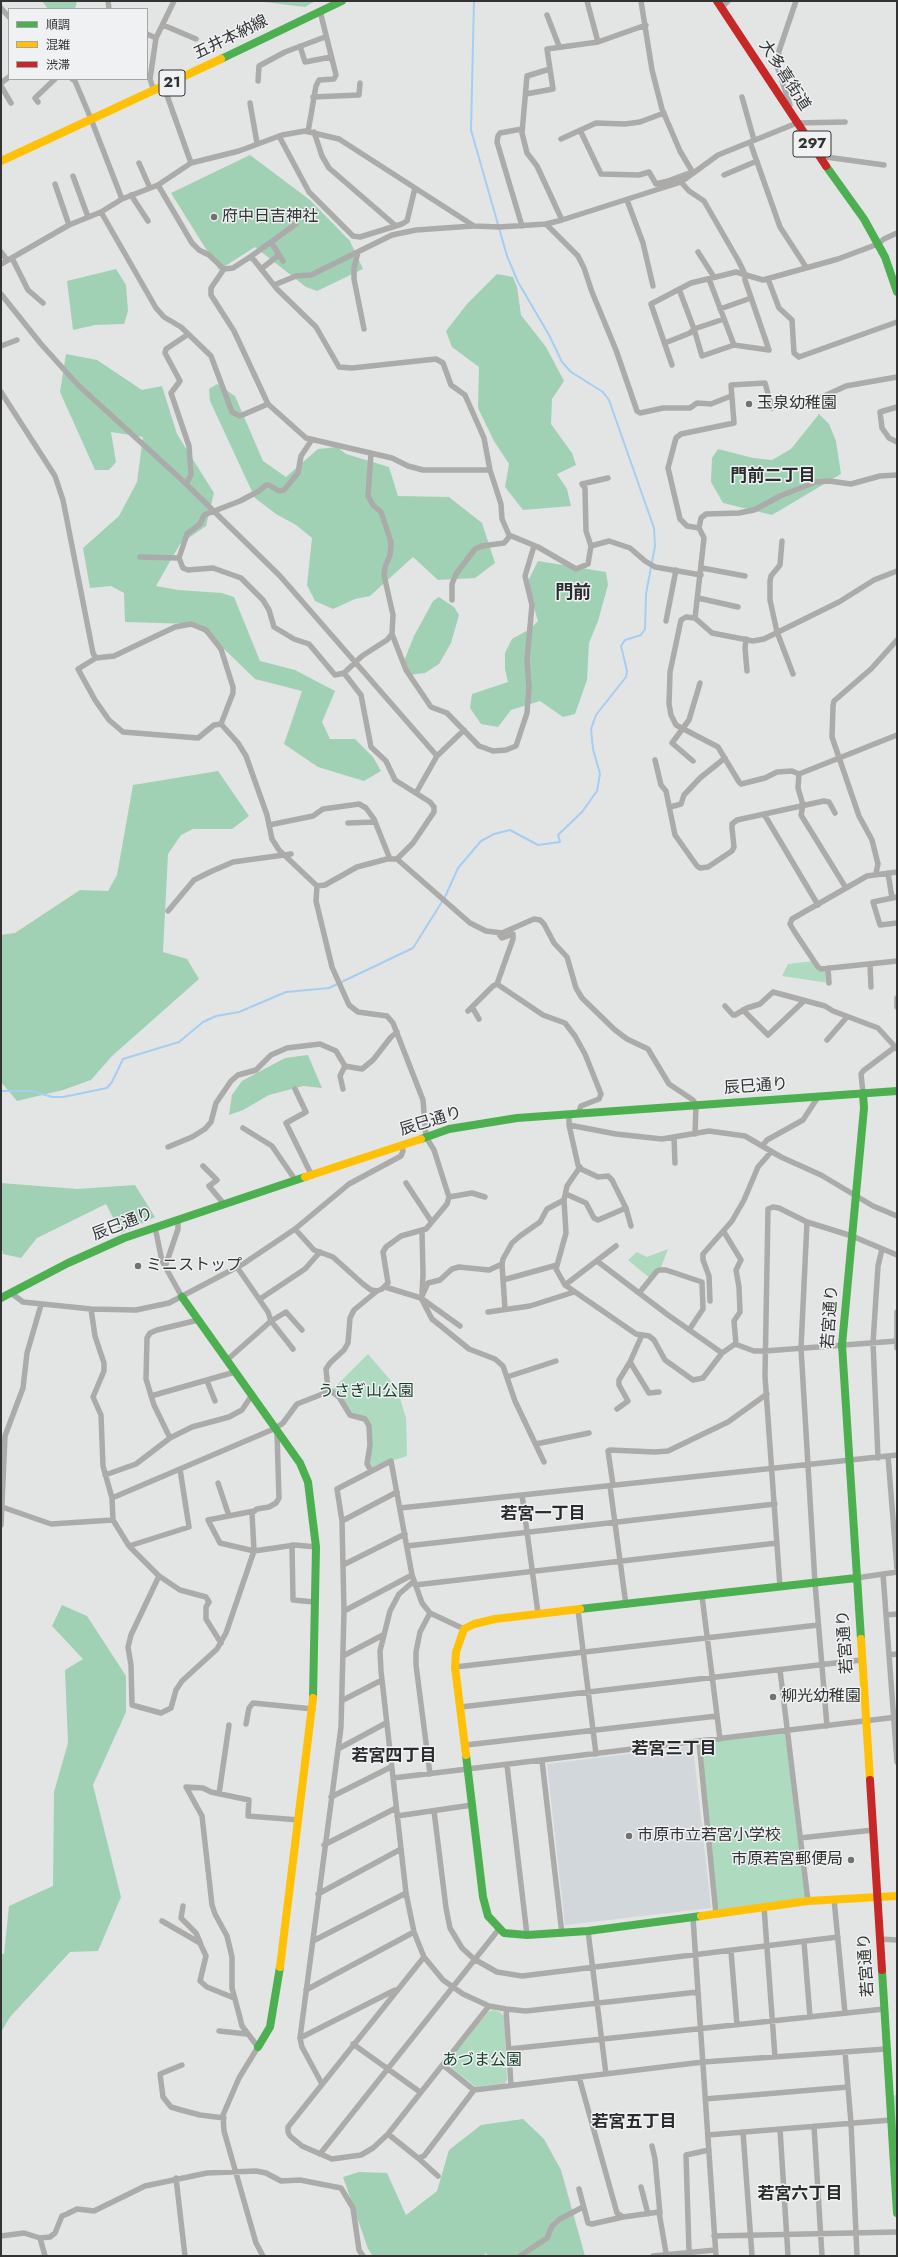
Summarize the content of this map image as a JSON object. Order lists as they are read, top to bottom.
{
  "streets": {
    "main road": [
      "五井本納線",
      "大多喜街道",
      "21",
      "297",
      "辰巳通り",
      "若宮通り"
    ]
  },
  "crossings": [
    ["辰巳通り", "若宮通り"]
  ],
  "districts": [
    "門前二丁目",
    "門前",
    "若宮一丁目",
    "若宮三丁目",
    "若宮四丁目",
    "若宮五丁目",
    "若宮六丁目"
  ],
  "parks": ["うさぎ山公園", "あづま公園"],
  "places": [
    "府中日吉神社",
    "玉泉幼稚園",
    "ミニストップ",
    "柳光幼稚園",
    "市原市立若宮小学校",
    "市原若宮郵便局"
  ],
  "legend": ["順調", "混雑", "渋滞"]
}
